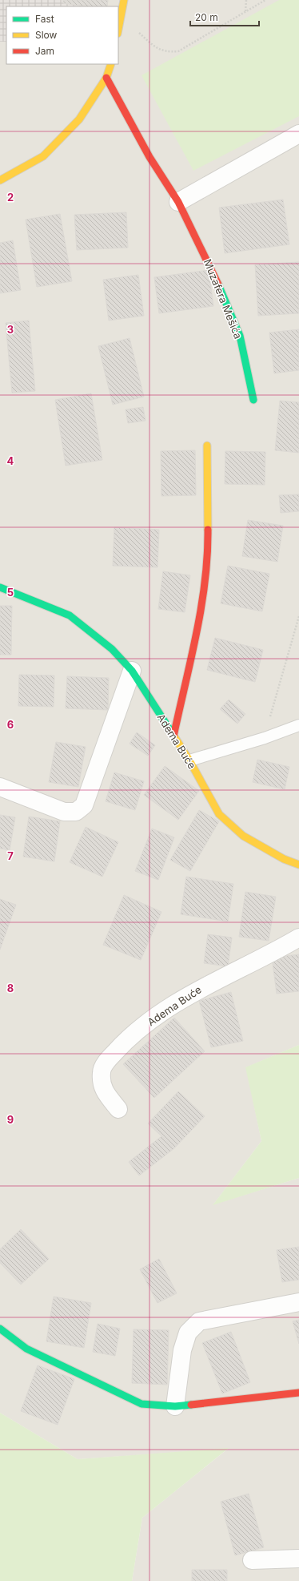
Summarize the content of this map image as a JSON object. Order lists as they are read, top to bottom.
{
  "streets": {
    "street": ["Muzafera Mešića", "Adema Buće"]
  },
  "legend": ["Fast", "Slow", "Jam"],
  "scale_bar": "20 m",
  "grid": {
    "rows": [
      "2",
      "3",
      "4",
      "5",
      "6",
      "7",
      "8",
      "9"
    ]
  }
}
